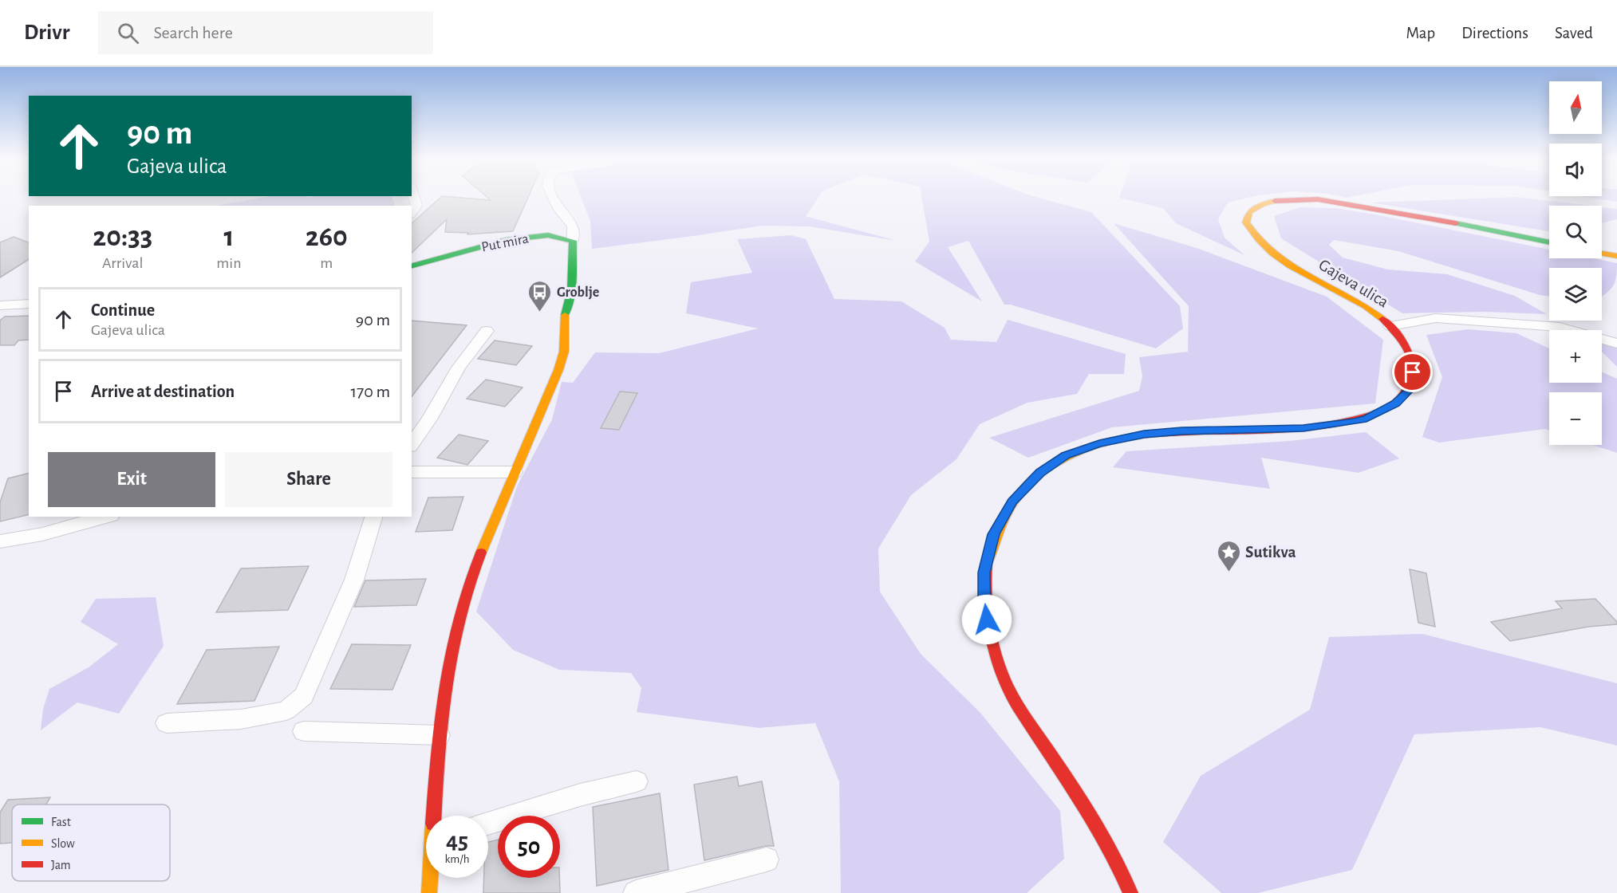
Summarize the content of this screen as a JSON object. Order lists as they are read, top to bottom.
{
  "streets": {
    "main road": ["Put mira", "Gajeva ulica"]
  },
  "places": {
    "bus stop": ["Groblje"],
    "place": ["Sutikva"]
  },
  "legend": ["Fast", "Slow", "Jam"],
  "north": "top",
  "page": {
    "header": "Drivr",
    "search": "Search here",
    "nav": ["Map", "Directions", "Saved"],
    "map_buttons": ["+", "−"],
    "turn": ["90 m", "Gajeva ulica"],
    "eta": [
      "20:33",
      "Arrival",
      "1",
      "min",
      "260",
      "m"
    ],
    "list": [
      {
        "name": "Continue",
        "note": "Gajeva ulica",
        "value": "90 m"
      },
      {
        "name": "Arrive at destination",
        "value": "170 m"
      }
    ],
    "buttons": ["Exit", "Share"],
    "speed": "45 km/h",
    "limit": "50"
  }
}
